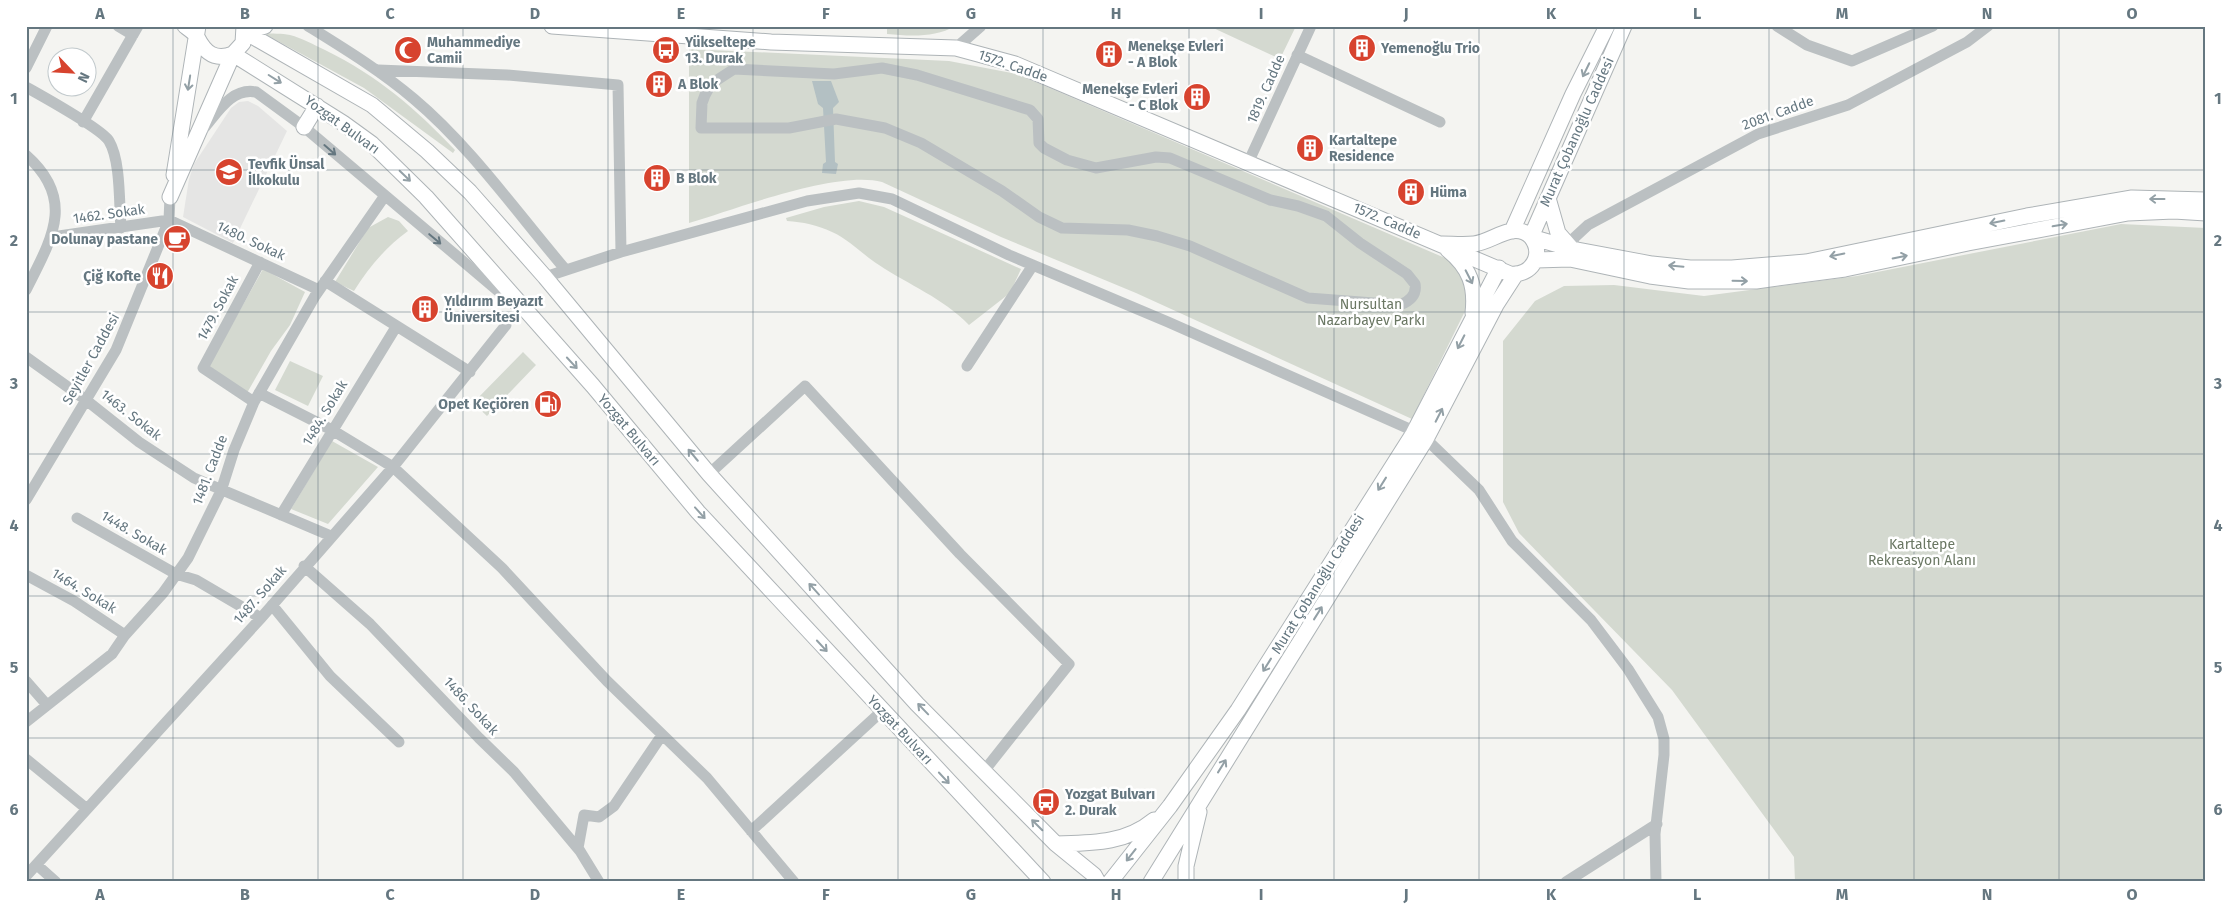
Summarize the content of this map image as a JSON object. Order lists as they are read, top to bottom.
{
  "streets": {
    "main road": ["1572. Cadde", "Yozgat Bulvarı", "Murat Çobanoğlu Caddesi"],
    "street": [
      "1819. Cadde",
      "2081. Cadde",
      "1462. Sokak",
      "1480. Sokak",
      "1479. Sokak",
      "Seyitler Caddesi",
      "1484. Sokak",
      "1463. Sokak",
      "1481. Cadde",
      "1448. Sokak",
      "1464. Sokak",
      "1487. Sokak",
      "1486. Sokak"
    ]
  },
  "crossings": [
    ["1572. Cadde", "1819. Cadde"],
    ["1572. Cadde", "Murat Çobanoğlu Caddesi"],
    ["1462. Sokak", "1480. Sokak"],
    ["1462. Sokak", "Seyitler Caddesi"],
    ["1480. Sokak", "1479. Sokak"],
    ["1480. Sokak", "Seyitler Caddesi"],
    ["1480. Sokak", "1484. Sokak"],
    ["1480. Sokak", "1481. Cadde"],
    ["1480. Sokak", "1487. Sokak"],
    ["1479. Sokak", "1481. Cadde"],
    ["Seyitler Caddesi", "1463. Sokak"],
    ["1463. Sokak", "1481. Cadde"],
    ["1481. Cadde", "1448. Sokak"],
    ["1481. Cadde", "1464. Sokak"],
    ["1448. Sokak", "1487. Sokak"],
    ["1487. Sokak", "1486. Sokak"]
  ],
  "parks": ["Nursultan Nazarbayev Parkı", "Kartaltepe Rekreasyon Alanı"],
  "places": {
    "building": [
      "Yemenoğlu Trio",
      "Menekşe Evleri - A Blok",
      "A Blok",
      "Menekşe Evleri - C Blok",
      "Kartaltepe Residence",
      "B Blok",
      "Hüma",
      "Yıldırım Beyazıt Üniversitesi"
    ],
    "mosque": ["Muhammediye Camii"],
    "bus stop": ["Yükseltepe 13. Durak", "Yozgat Bulvarı 2. Durak"],
    "school or university": ["Tevfik Ünsal İlkokulu"],
    "cafe": ["Dolunay pastane"],
    "restaurant": ["Çiğ Kofte"],
    "fuel station": ["Opet Keçiören"]
  },
  "north": "bottom right",
  "grid": {
    "columns": [
      "A",
      "B",
      "C",
      "D",
      "E",
      "F",
      "G",
      "H",
      "I",
      "J",
      "K",
      "L",
      "M",
      "N",
      "O"
    ],
    "rows": [
      "1",
      "2",
      "3",
      "4",
      "5",
      "6"
    ]
  }
}
